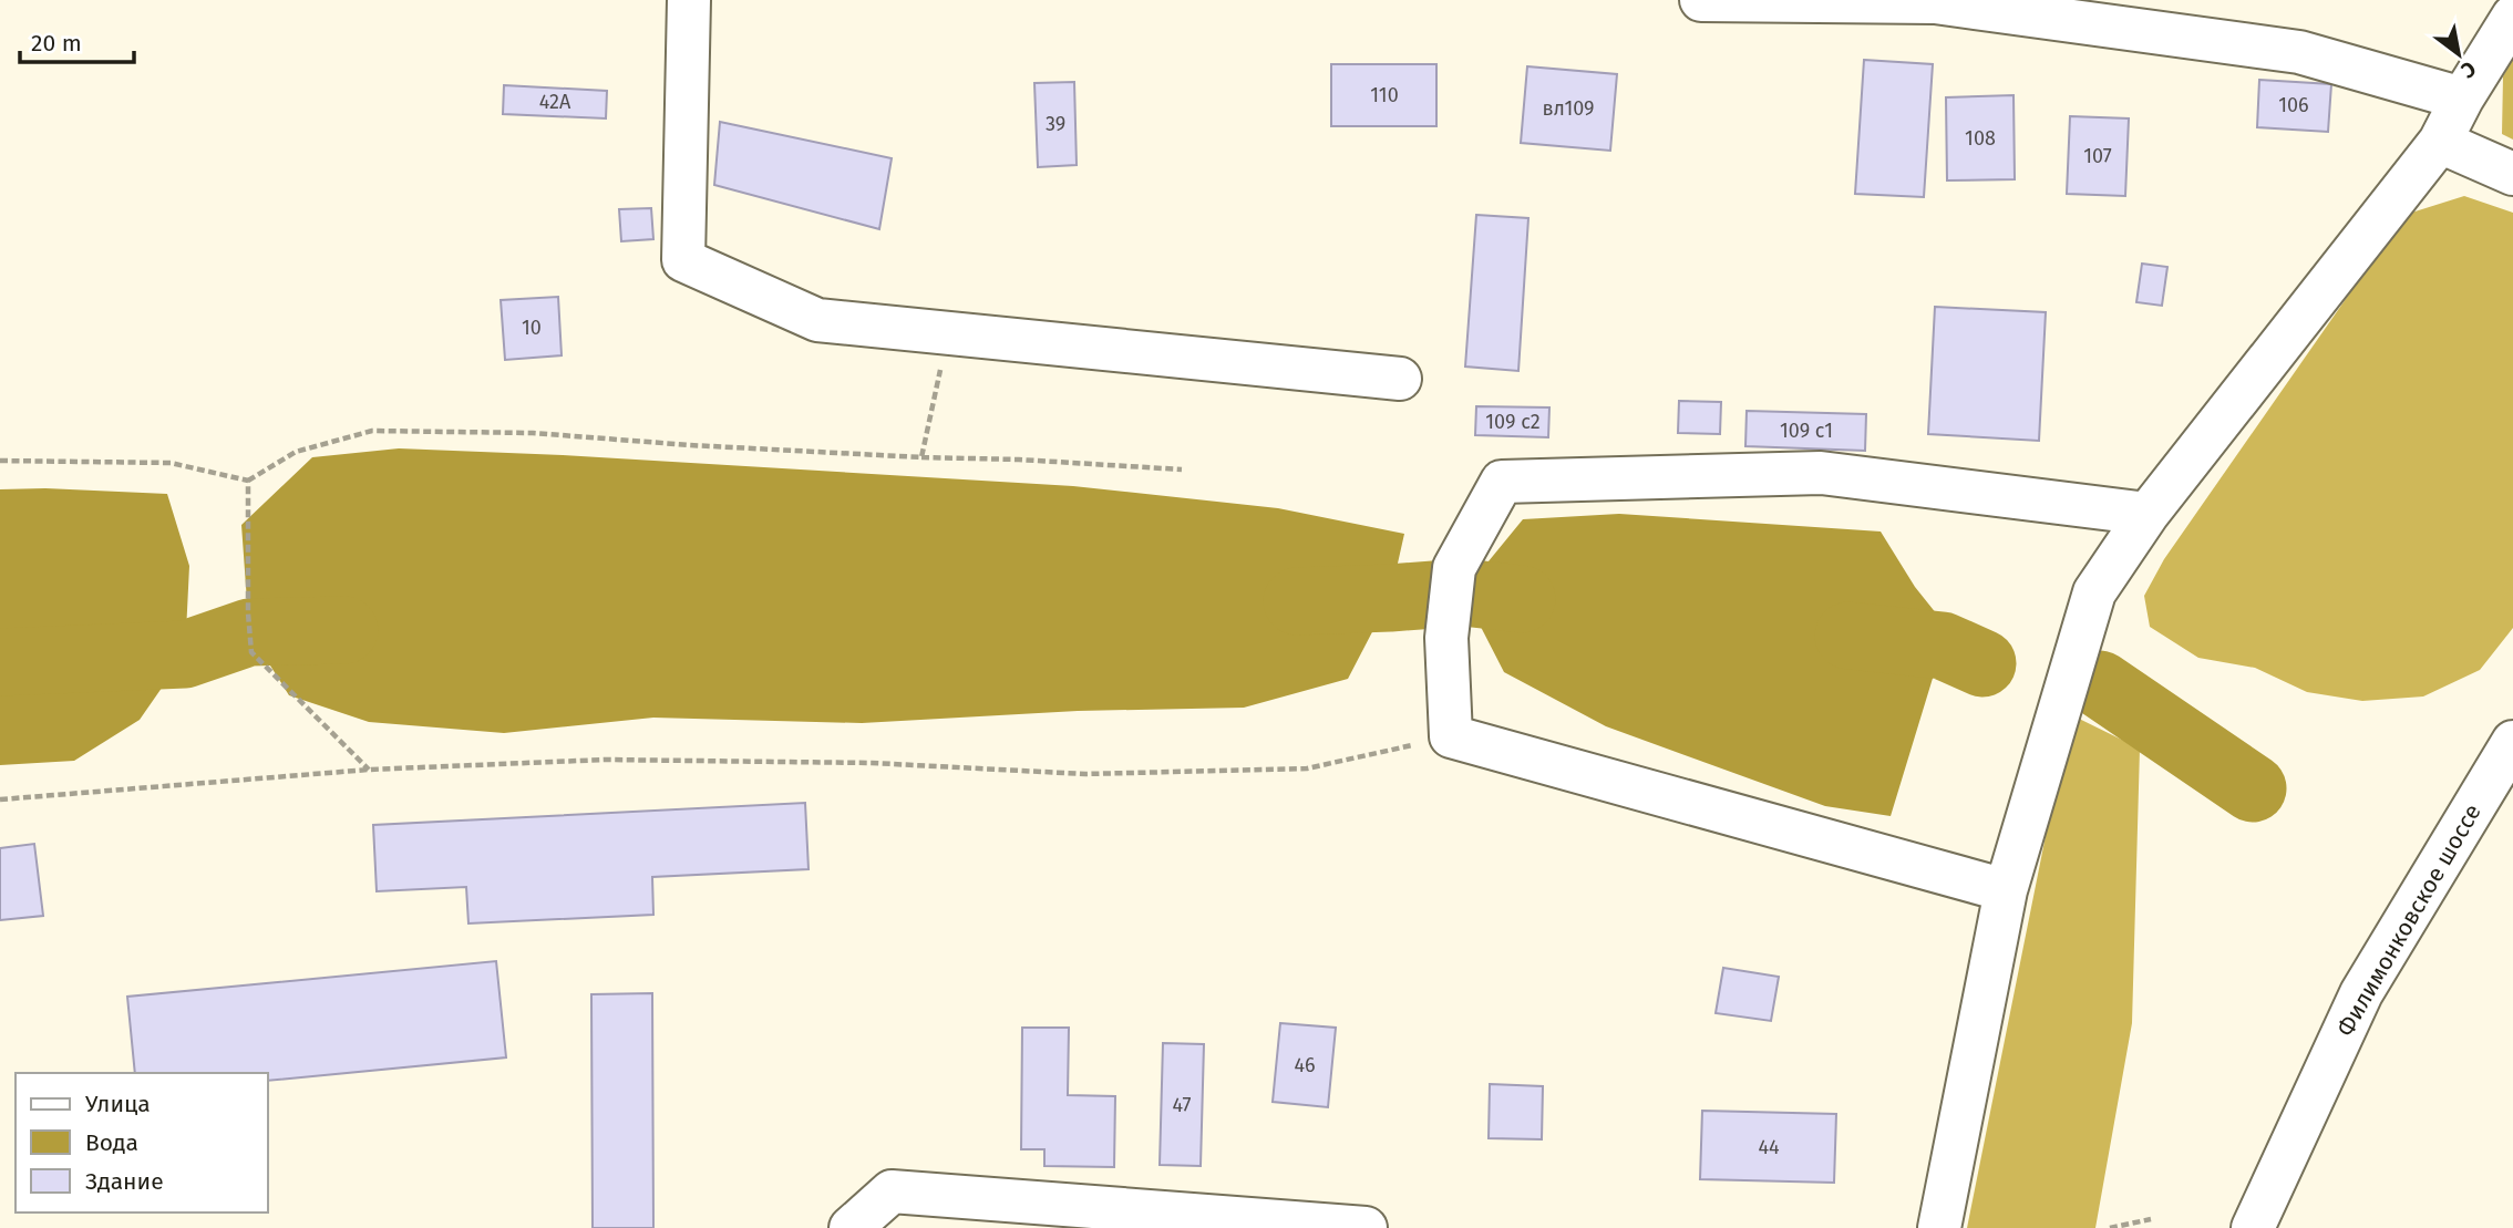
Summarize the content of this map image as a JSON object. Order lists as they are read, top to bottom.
{
  "streets": {
    "main road": ["Филимонковское шоссе"]
  },
  "house_numbers": [
    "110",
    "42А",
    "106",
    "вл109",
    "39",
    "108",
    "107",
    "10",
    "109 с2",
    "109 с1",
    "46",
    "47",
    "44"
  ],
  "legend": ["Улица", "Вода", "Здание"],
  "scale_bar": "20 m",
  "north": "bottom right"
}
